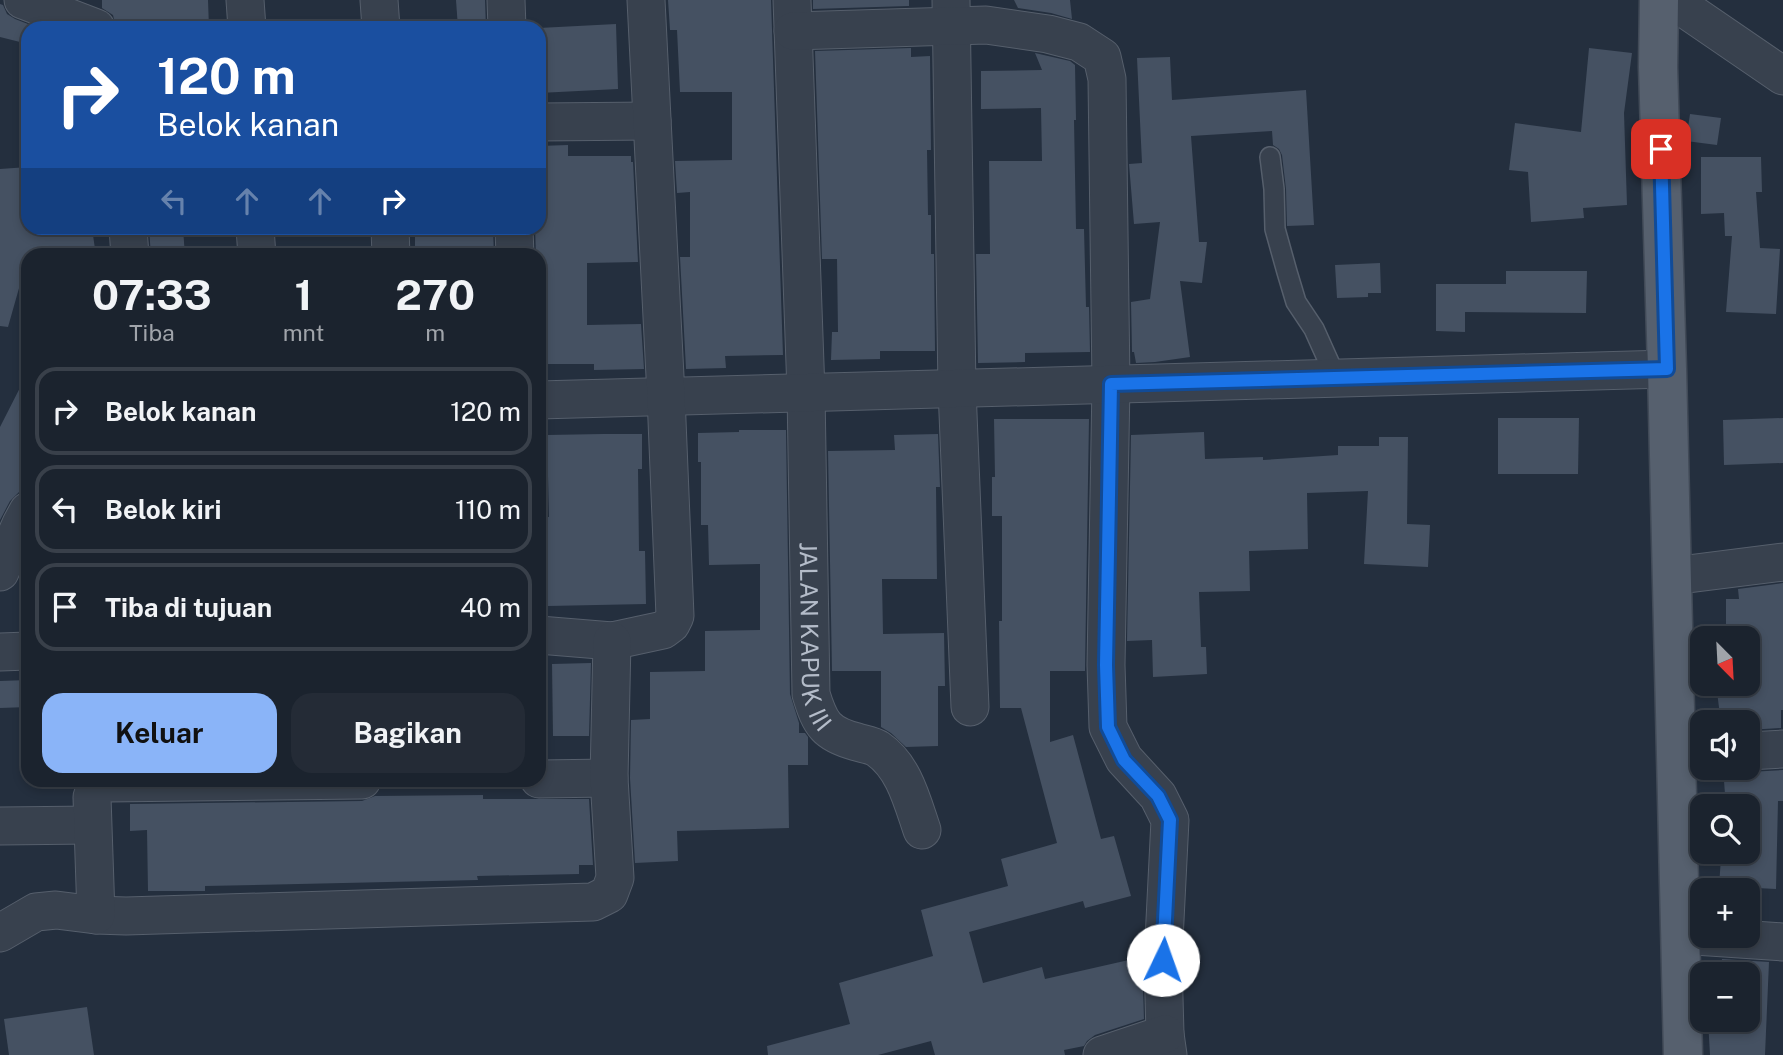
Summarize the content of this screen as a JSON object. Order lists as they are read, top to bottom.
{
  "streets": {
    "street": ["JALAN KAPUK III"]
  },
  "north": "bottom right",
  "page": {
    "turn": ["120 m", "Belok kanan"],
    "eta": [
      "07:33",
      "Tiba",
      "1",
      "mnt",
      "270",
      "m"
    ],
    "list": [
      {
        "name": "Belok kanan",
        "value": "120 m"
      },
      {
        "name": "Belok kiri",
        "value": "110 m"
      },
      {
        "name": "Tiba di tujuan",
        "value": "40 m"
      }
    ],
    "map_buttons": ["+", "−"],
    "buttons": ["Keluar", "Bagikan"]
  }
}
